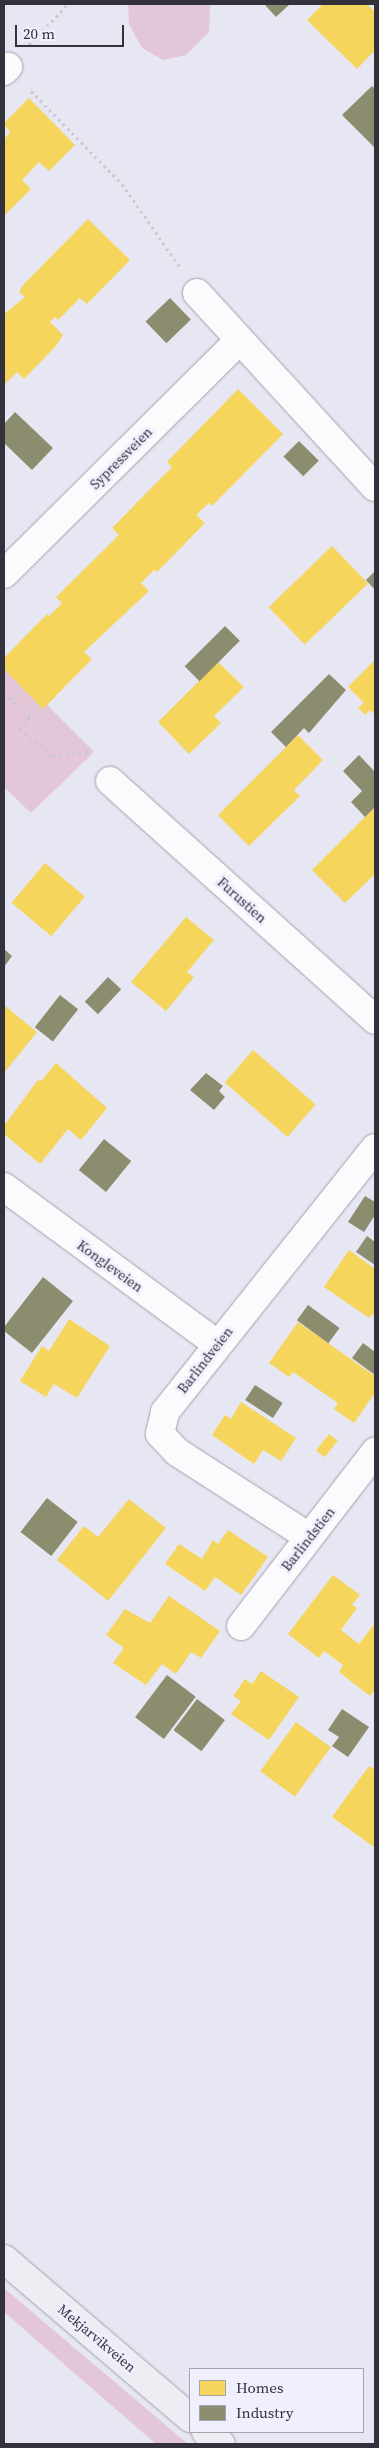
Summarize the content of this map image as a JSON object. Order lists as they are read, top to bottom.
{
  "streets": {
    "highway": ["Mekjarvikveien"],
    "street": [
      "Sypressveien",
      "Furustien",
      "Kongleveien",
      "Barlindveien",
      "Barlindstien"
    ]
  },
  "crossings": [
    ["Kongleveien", "Barlindveien"],
    ["Barlindveien", "Barlindstien"]
  ],
  "legend": ["Homes", "Industry"],
  "scale_bar": "20 m"
}
